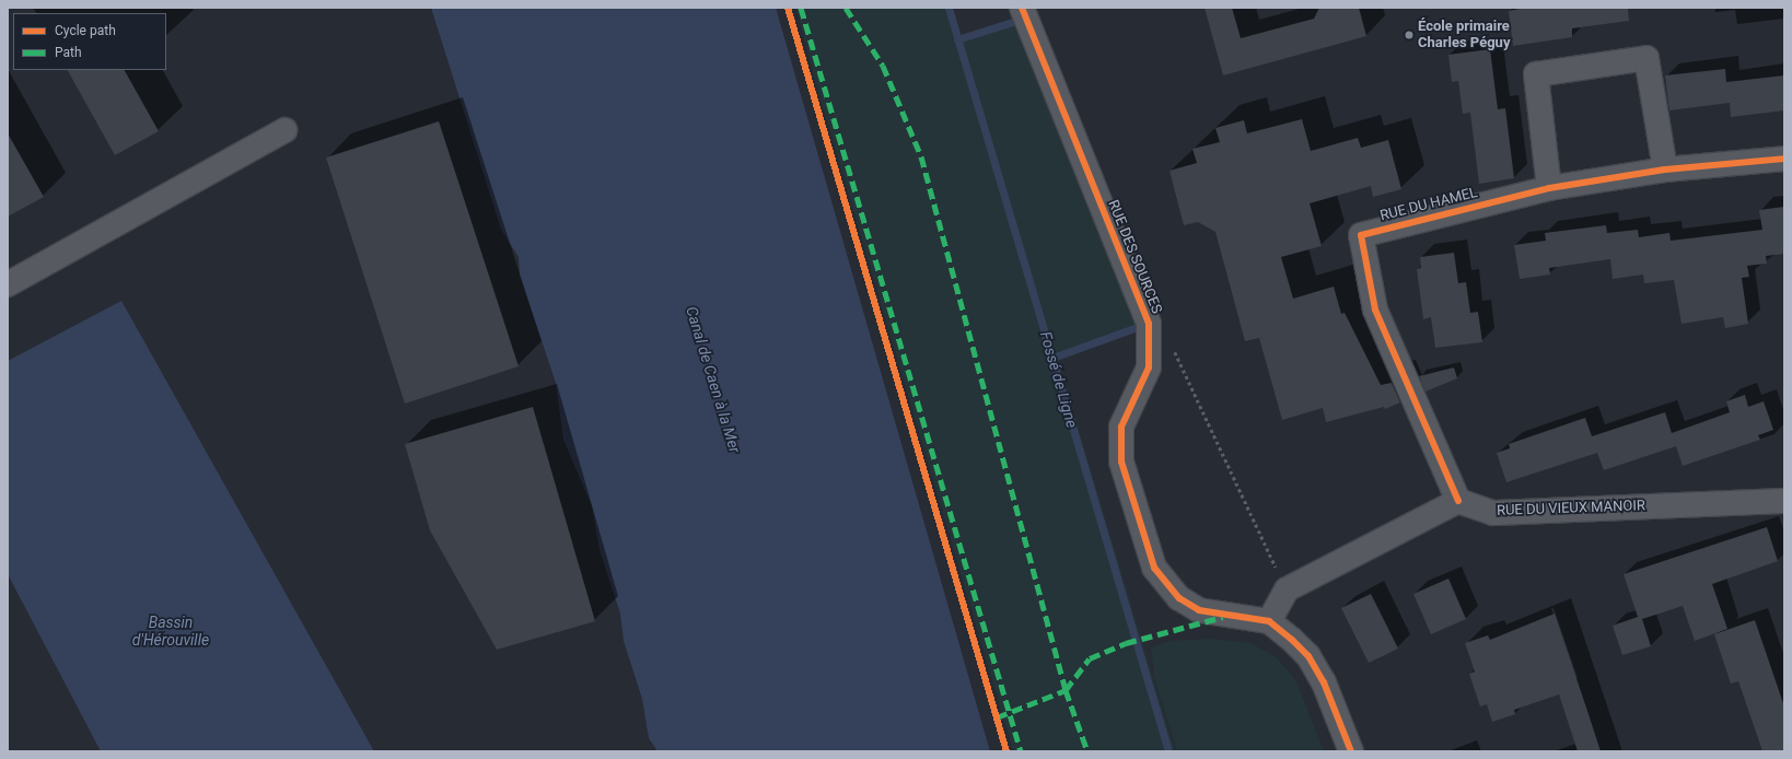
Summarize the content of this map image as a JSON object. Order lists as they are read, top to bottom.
{
  "streets": {
    "street": ["RUE DU HAMEL", "RUE DES SOURCES", "RUE DU VIEUX MANOIR"]
  },
  "crossings": [
    ["RUE DU HAMEL", "RUE DU VIEUX MANOIR"]
  ],
  "water": ["Canal de Caen à la Mer", "Fossé de Ligne", "Bassin d'Hérouville"],
  "places": ["École primaire Charles Péguy"],
  "legend": ["Cycle path", "Path"]
}
